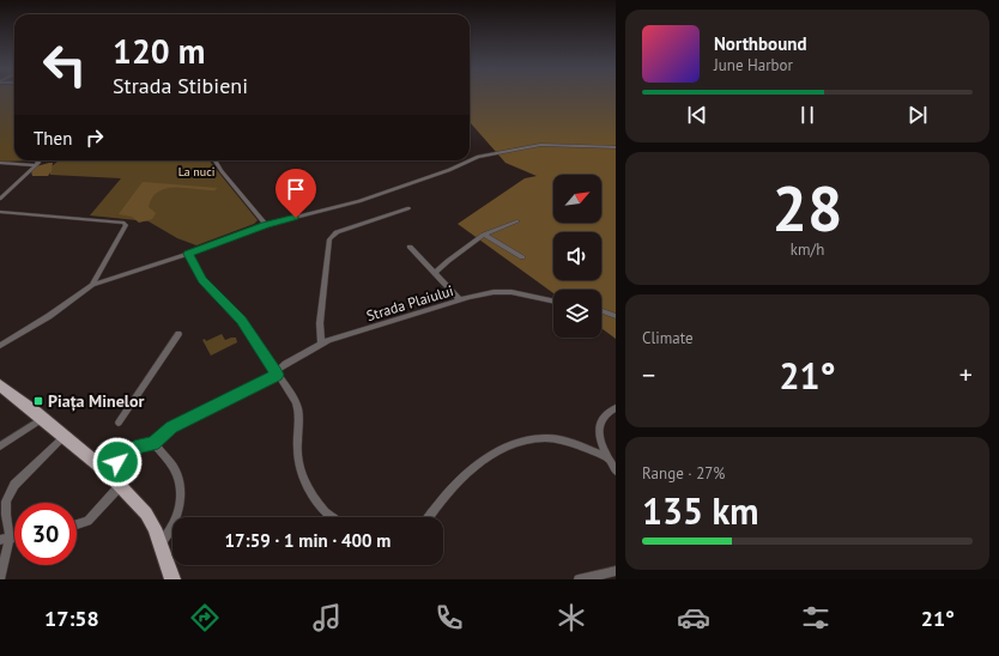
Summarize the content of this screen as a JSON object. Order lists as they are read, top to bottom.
{
  "streets": {
    "street": ["Strada Plaiului"]
  },
  "parks": ["La nuci"],
  "places": {
    "transit": ["Piața Minelor"]
  },
  "north": "top right",
  "page": {
    "turn": ["120 m", "Strada Stibieni"],
    "song": ["Northbound", "June Harbor"],
    "then": "Then",
    "tile": [
      ["28", "km/h"],
      "Climate",
      ["Range · 27%", "135 km"]
    ],
    "heat": ["−", "21°", "+"],
    "limit": "30",
    "trip": "17:59 · 1 min · 400 m",
    "tabs": ["17:58", "21°"]
  }
}
